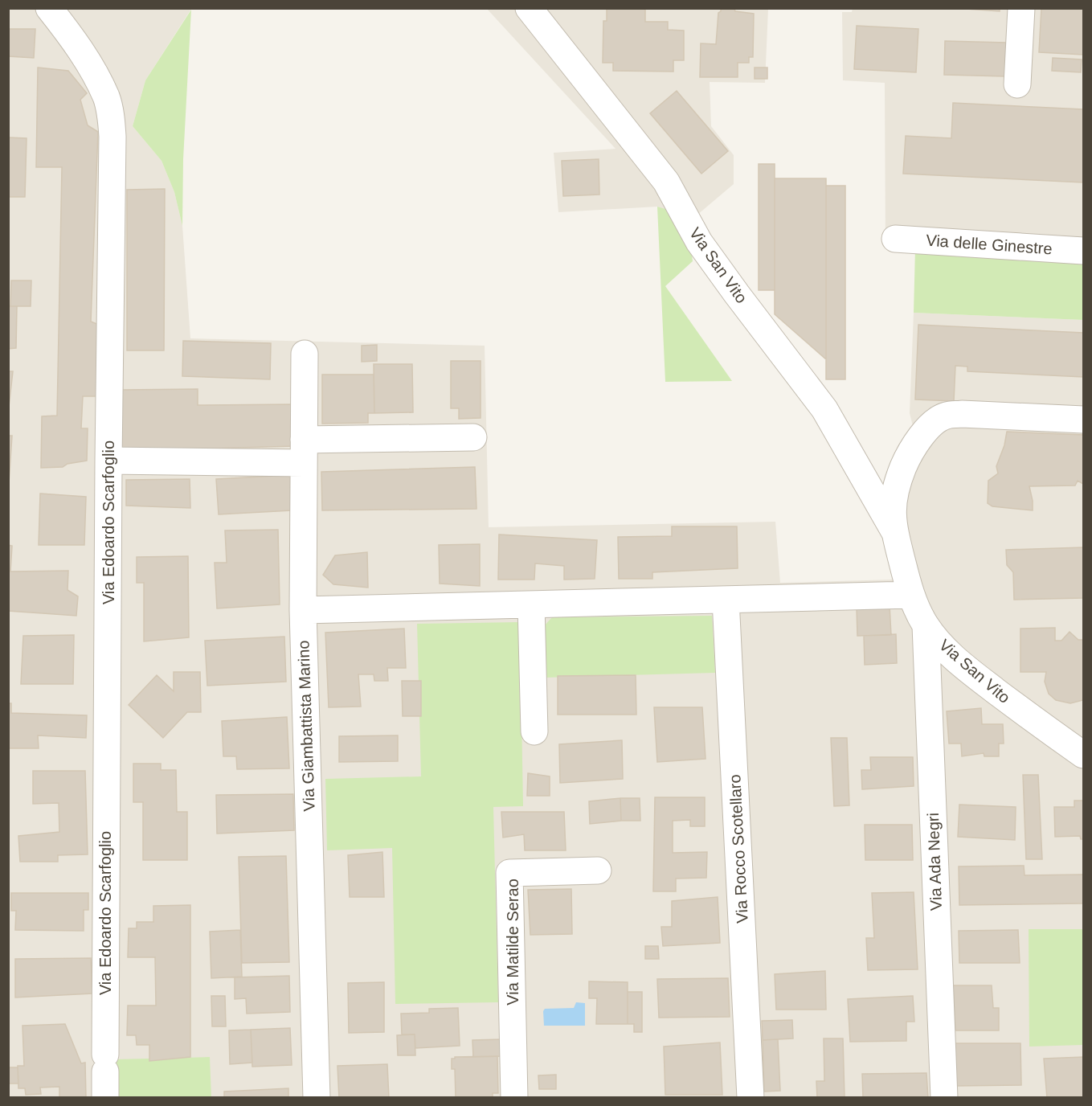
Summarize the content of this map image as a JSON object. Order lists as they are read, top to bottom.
{
  "streets": {
    "street": [
      "Via delle Ginestre",
      "Via San Vito",
      "Via Edoardo Scarfoglio",
      "Via Giambattista Marino",
      "Via Rocco Scotellaro",
      "Via Ada Negri",
      "Via Matilde Serao"
    ]
  },
  "crossings": [
    ["Via San Vito", "Via Ada Negri"]
  ]
}
